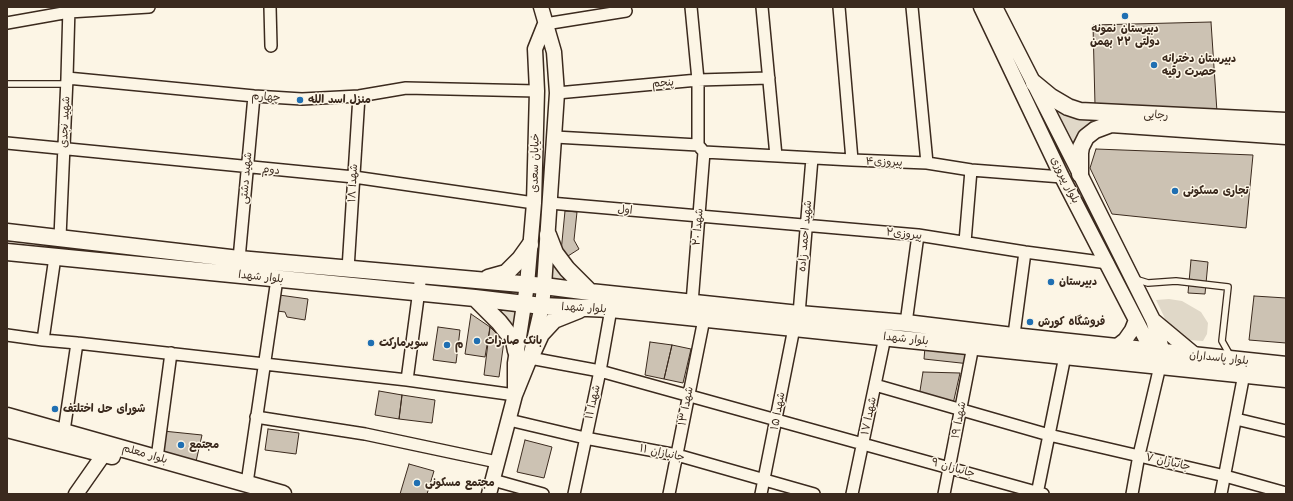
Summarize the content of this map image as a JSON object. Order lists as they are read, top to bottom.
{
  "streets": {
    "main road": [
      "رجایی",
      "بلوار شهدا",
      "بلوار پاسداران",
      "بلوار معلم"
    ],
    "street": [
      "پنجم",
      "چهارم",
      "شهید نجدی",
      "پیروزی۴",
      "خیابان سعدی",
      "دوم",
      "شهید دشتی",
      "بلوار پیروزی",
      "شهدا ۱۸",
      "اول",
      "شهدا ۲۰",
      "پیروزی۲",
      "شهید احمد زاده",
      "شهدا ۱۱",
      "شهدا ۱۳",
      "شهدا ۱۵",
      "شهدا ۱۷",
      "شهدا ۱۹",
      "جانبازان ۱۱",
      "جانبازان ۷",
      "جانبازان ۹"
    ]
  },
  "crossings": [
    ["پنجم", "خیابان سعدی"],
    ["پنجم", "شهدا ۲۰"],
    ["چهارم", "شهید نجدی"],
    ["چهارم", "خیابان سعدی"],
    ["چهارم", "شهید دشتی"],
    ["چهارم", "شهدا ۱۸"],
    ["رجایی", "بلوار پیروزی"],
    ["شهید نجدی", "دوم"],
    ["شهید نجدی", "بلوار شهدا"],
    ["پیروزی۴", "خیابان سعدی"],
    ["پیروزی۴", "بلوار پیروزی"],
    ["پیروزی۴", "شهدا ۲۰"],
    ["پیروزی۴", "شهید احمد زاده"],
    ["خیابان سعدی", "دوم"],
    ["خیابان سعدی", "اول"],
    ["خیابان سعدی", "بلوار شهدا"],
    ["خیابان سعدی", "جانبازان ۹"],
    ["دوم", "شهید دشتی"],
    ["دوم", "شهدا ۱۸"],
    ["شهید دشتی", "بلوار شهدا"],
    ["بلوار پیروزی", "پیروزی۲"],
    ["بلوار پیروزی", "بلوار شهدا"],
    ["بلوار پیروزی", "بلوار پاسداران"],
    ["شهدا ۱۸", "بلوار شهدا"],
    ["اول", "شهدا ۲۰"],
    ["اول", "پیروزی۲"],
    ["شهدا ۲۰", "پیروزی۲"],
    ["شهدا ۲۰", "بلوار شهدا"],
    ["پیروزی۲", "شهید احمد زاده"],
    ["شهید احمد زاده", "بلوار شهدا"],
    ["شهید احمد زاده", "شهدا ۱۵"],
    ["بلوار شهدا", "بلوار پاسداران"],
    ["بلوار شهدا", "شهدا ۱۱"],
    ["بلوار شهدا", "شهدا ۱۳"],
    ["بلوار شهدا", "شهدا ۱۵"],
    ["بلوار شهدا", "شهدا ۱۷"],
    ["بلوار شهدا", "شهدا ۱۹"],
    ["شهدا ۱۱", "جانبازان ۱۱"],
    ["شهدا ۱۱", "جانبازان ۹"],
    ["شهدا ۱۳", "جانبازان ۱۱"],
    ["شهدا ۱۳", "جانبازان ۹"],
    ["شهدا ۱۵", "جانبازان ۱۱"],
    ["شهدا ۱۵", "جانبازان ۹"],
    ["شهدا ۱۷", "جانبازان ۷"],
    ["شهدا ۱۷", "جانبازان ۹"],
    ["شهدا ۱۹", "جانبازان ۷"],
    ["شهدا ۱۹", "جانبازان ۹"]
  ],
  "places": [
    "دبیرستان نمونه دولتی ۲۲ بهمن",
    "دبیرستان دخترانه حصرت رقیه",
    "منزل اسد الله",
    "تجاری مسکونی",
    "دبیرستان",
    "فروشگاه کورش",
    "بانک صادرات",
    "سوپرمارکت",
    "م",
    "شورای حل اختلتف",
    "مجتمع",
    "مجتمع مسکونی"
  ]
}
